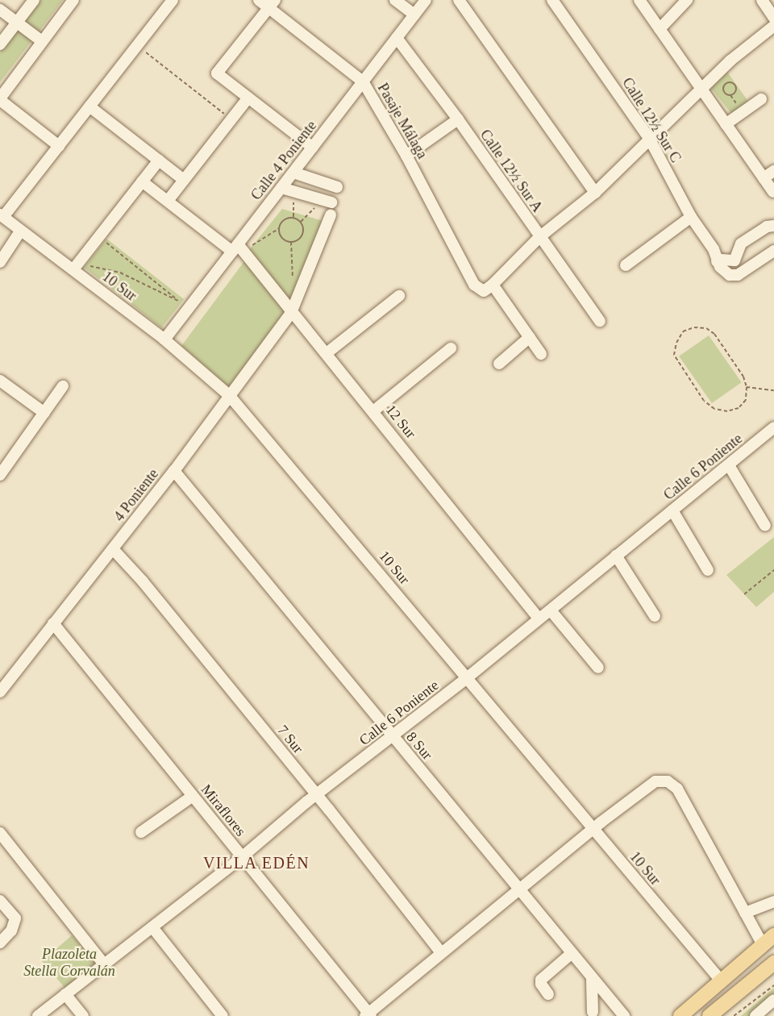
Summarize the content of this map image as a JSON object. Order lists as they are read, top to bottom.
{
  "streets": {
    "street": [
      "Calle 12½ Sur C",
      "Pasaje Málaga",
      "Calle 4 Poniente",
      "Calle 12½ Sur A",
      "10 Sur",
      "12 Sur",
      "Calle 6 Poniente",
      "4 Poniente",
      "7 Sur",
      "8 Sur",
      "Miraflores"
    ]
  },
  "crossings": [
    ["Pasaje Málaga", "Calle 4 Poniente"],
    ["Calle 4 Poniente", "Calle 12½ Sur A"],
    ["Calle 4 Poniente", "10 Sur"],
    ["Calle 4 Poniente", "12 Sur"],
    ["10 Sur", "Calle 6 Poniente"],
    ["10 Sur", "4 Poniente"],
    ["12 Sur", "Calle 6 Poniente"],
    ["12 Sur", "4 Poniente"],
    ["Calle 6 Poniente", "7 Sur"],
    ["Calle 6 Poniente", "8 Sur"],
    ["Calle 6 Poniente", "Miraflores"],
    ["4 Poniente", "7 Sur"],
    ["4 Poniente", "8 Sur"],
    ["4 Poniente", "Miraflores"]
  ],
  "districts": ["VILLA EDÉN"],
  "parks": ["Plazoleta Stella Corvalán"]
}
